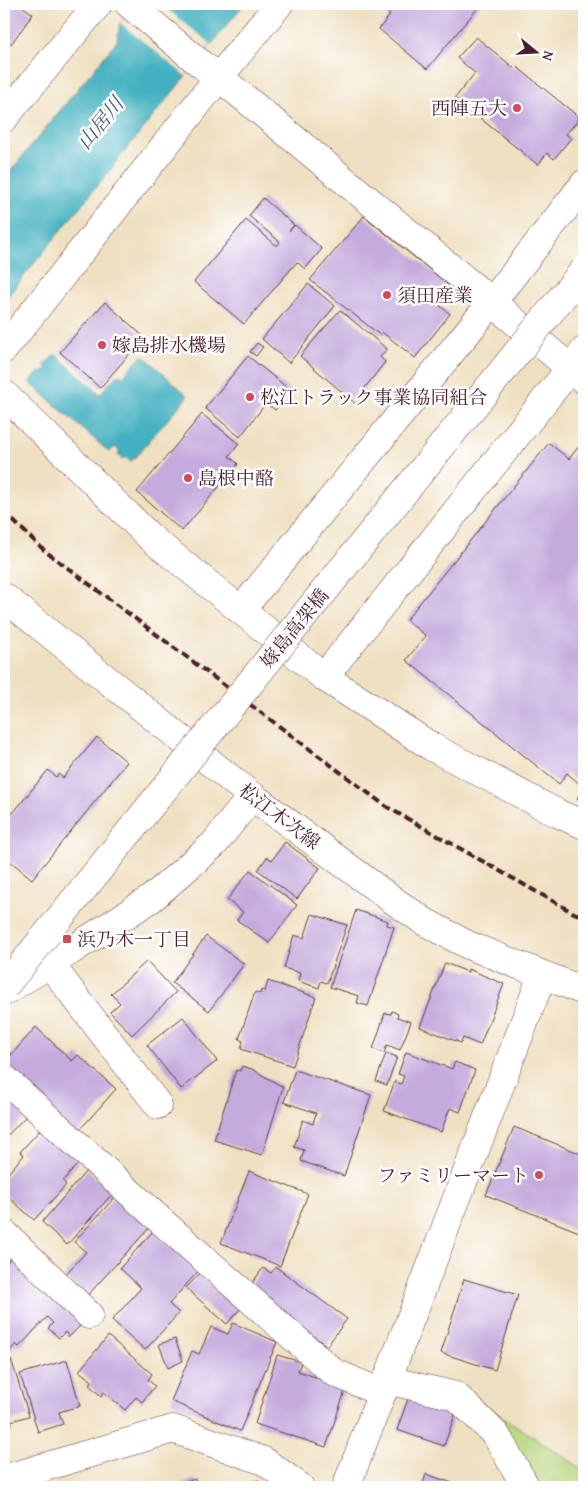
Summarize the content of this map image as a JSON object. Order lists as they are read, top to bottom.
{
  "streets": {
    "street": ["嫁島高架橋", "松江木次線"]
  },
  "water": ["山居川"],
  "places": {
    "other": [
      "西陣五大",
      "須田産業",
      "嫁島排水機場",
      "松江トラック事業協同組合",
      "島根中酪",
      "ファミリーマート"
    ],
    "transit": ["浜乃木一丁目"]
  },
  "north": "right"
}
